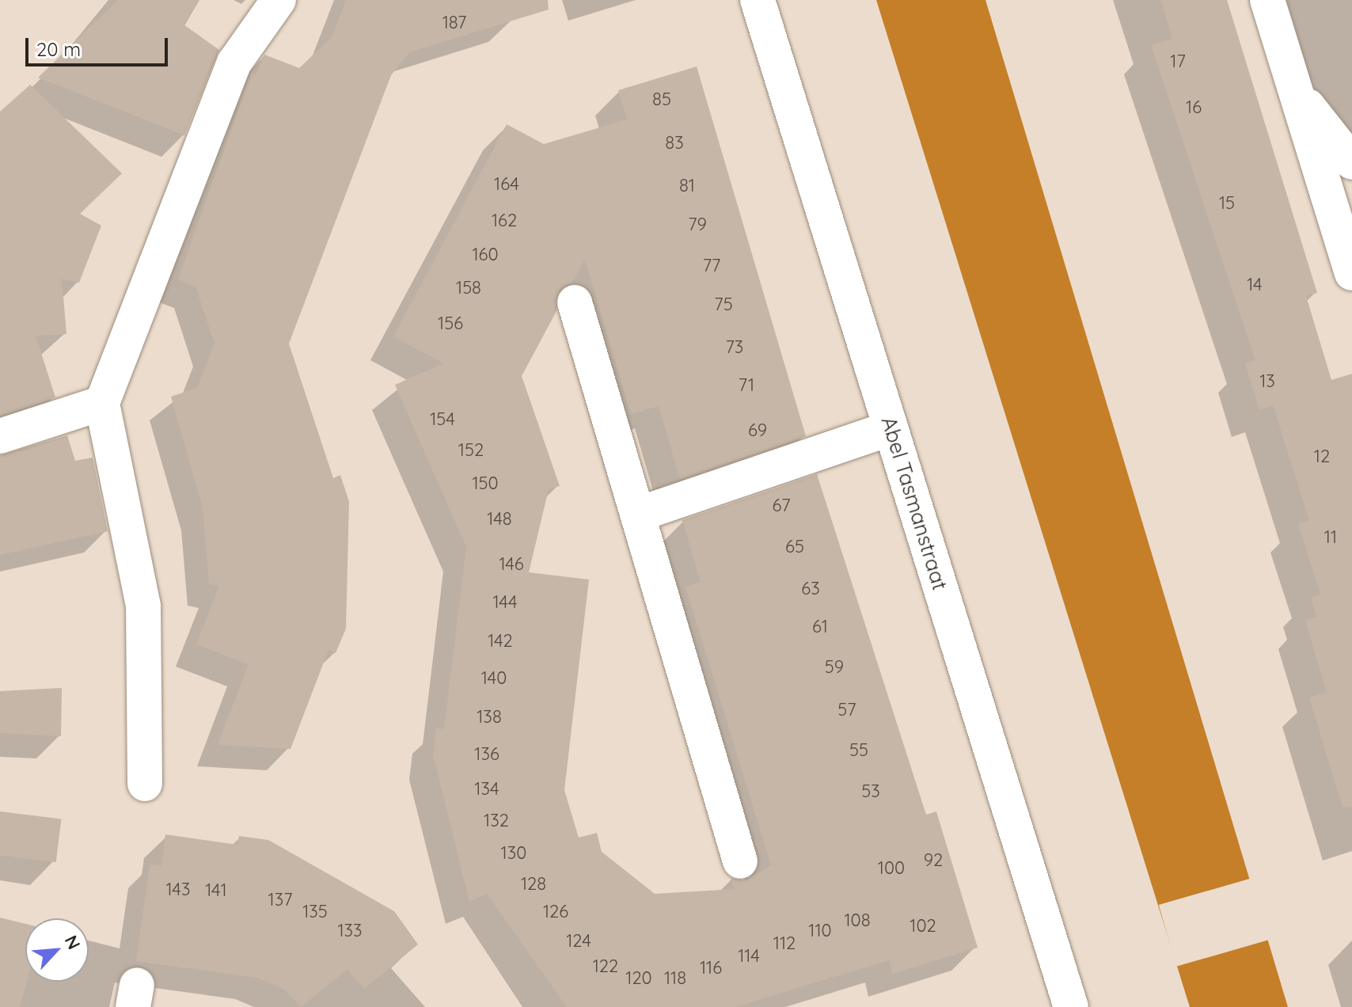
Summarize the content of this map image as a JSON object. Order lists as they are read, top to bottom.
{
  "streets": {
    "street": ["Abel Tasmanstraat"]
  },
  "house_numbers": [
    "187",
    "17",
    "85",
    "16",
    "83",
    "164",
    "81",
    "15",
    "162",
    "79",
    "160",
    "77",
    "14",
    "158",
    "75",
    "156",
    "73",
    "13",
    "71",
    "154",
    "69",
    "152",
    "12",
    "150",
    "67",
    "148",
    "11",
    "65",
    "146",
    "63",
    "144",
    "61",
    "142",
    "59",
    "140",
    "57",
    "138",
    "55",
    "136",
    "134",
    "53",
    "132",
    "130",
    "92",
    "100",
    "128",
    "143",
    "141",
    "137",
    "135",
    "126",
    "108",
    "102",
    "133",
    "110",
    "124",
    "112",
    "114",
    "122",
    "116",
    "120",
    "118"
  ],
  "scale_bar": "20 m",
  "north": "top right"
}
